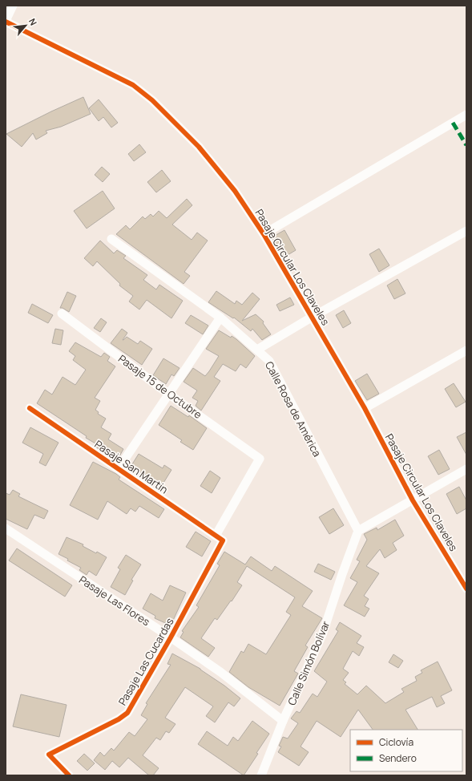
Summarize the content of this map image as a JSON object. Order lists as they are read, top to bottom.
{
  "streets": {
    "street": [
      "Pasaje Circular Los Claveles",
      "Pasaje 15 de Octubre",
      "Calle Rosa de América",
      "Pasaje San Martín",
      "Pasaje Las Flores",
      "Pasaje Las Cucardas",
      "Calle Simón Bolívar"
    ]
  },
  "crossings": [
    ["Pasaje 15 de Octubre", "Pasaje Las Cucardas"],
    ["Calle Rosa de América", "Calle Simón Bolívar"],
    ["Pasaje San Martín", "Pasaje Las Cucardas"],
    ["Pasaje Las Flores", "Pasaje Las Cucardas"],
    ["Pasaje Las Flores", "Calle Simón Bolívar"]
  ],
  "legend": ["Ciclovía", "Sendero"],
  "north": "top right"
}
